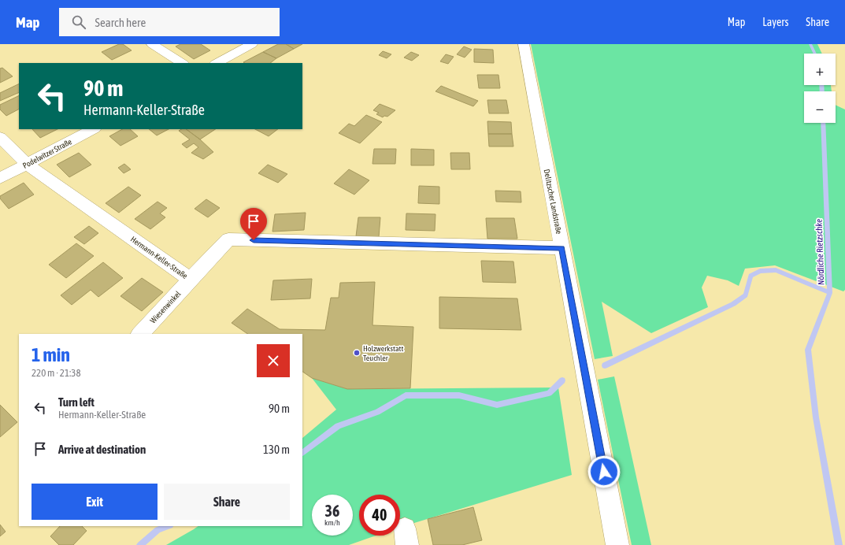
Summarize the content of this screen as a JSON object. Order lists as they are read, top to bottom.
{
  "streets": {
    "street": [
      "Podelwitzer Straße",
      "Delitzscher Landstraße",
      "Hermann-Keller-Straße",
      "Wiesenwinkel"
    ]
  },
  "crossings": [
    ["Podelwitzer Straße", "Hermann-Keller-Straße"],
    ["Delitzscher Landstraße", "Hermann-Keller-Straße"],
    ["Hermann-Keller-Straße", "Wiesenwinkel"]
  ],
  "water": ["Nördliche Rietzschke"],
  "places": ["Holzwerkstatt Teuchler"],
  "page": {
    "header": "Map",
    "search": "Search here",
    "nav": ["Map", "Layers", "Share"],
    "map_buttons": ["+", "−"],
    "turn": ["90 m", "Hermann-Keller-Straße"],
    "heading": ["1 min", "220 m · 21:38"],
    "list": [
      {
        "name": "Turn left",
        "note": "Hermann-Keller-Straße",
        "value": "90 m"
      },
      {
        "name": "Arrive at destination",
        "value": "130 m"
      }
    ],
    "buttons": ["Exit", "Share"],
    "speed": "36 km/h",
    "limit": "40"
  }
}
